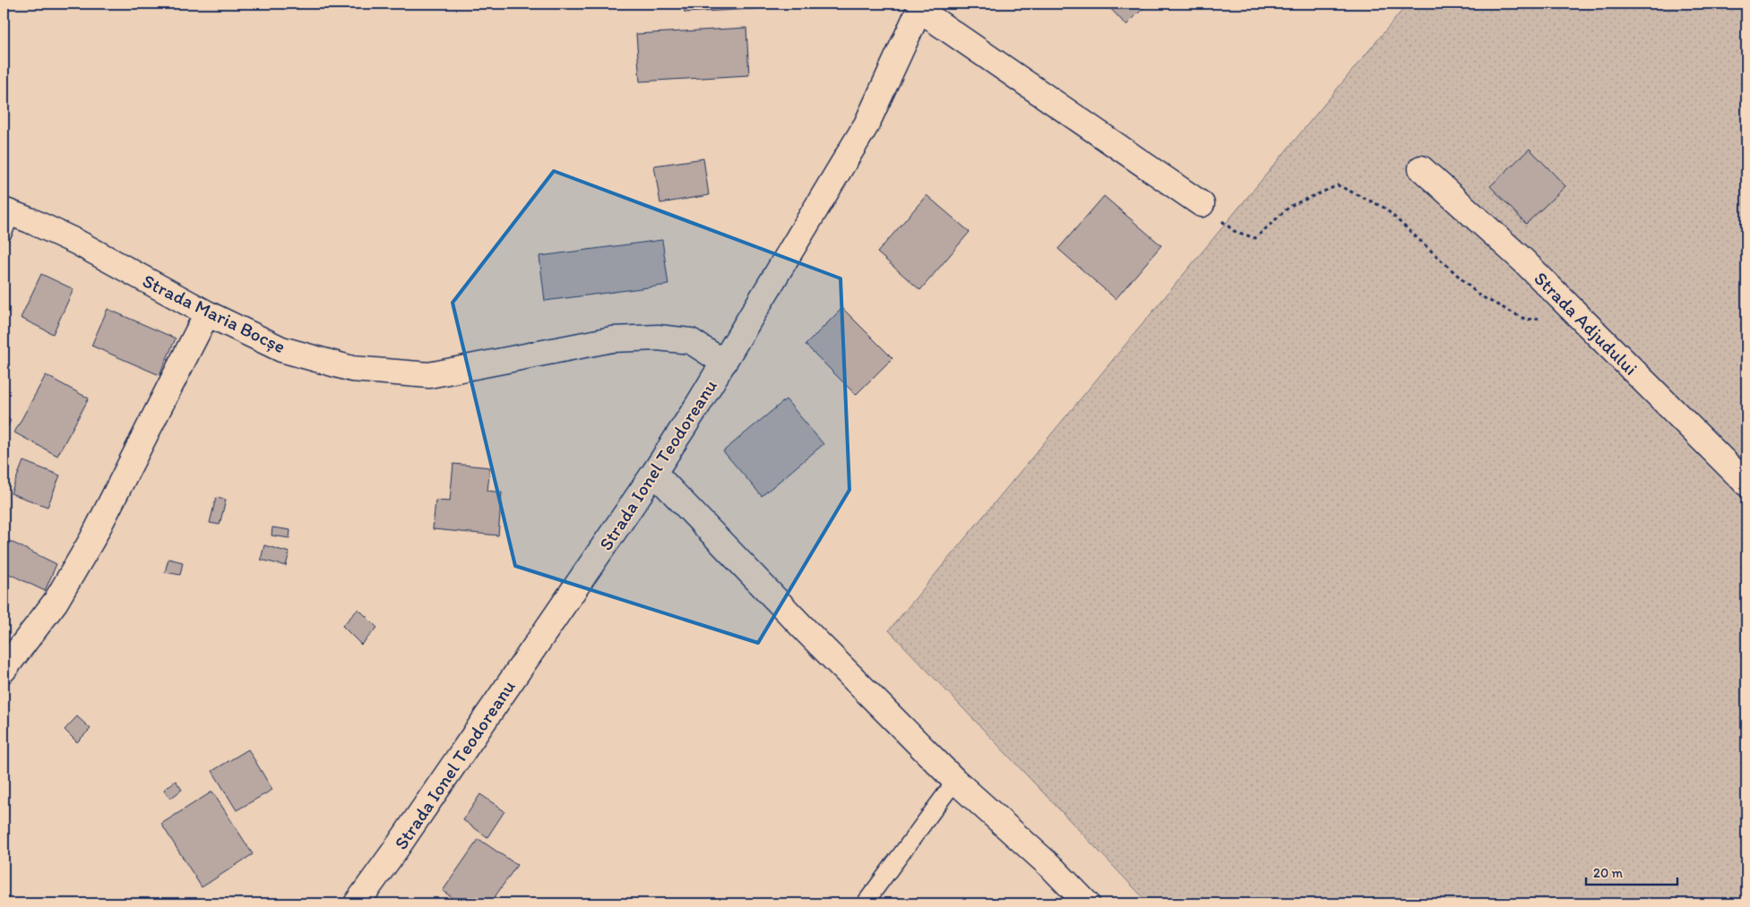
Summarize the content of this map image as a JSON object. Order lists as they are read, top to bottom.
{
  "streets": {
    "street": ["Strada Maria Bocșe", "Strada Adjudului", "Strada Ionel Teodoreanu"]
  },
  "crossings": [
    ["Strada Maria Bocșe", "Strada Ionel Teodoreanu"]
  ],
  "scale_bar": "20 m"
}
